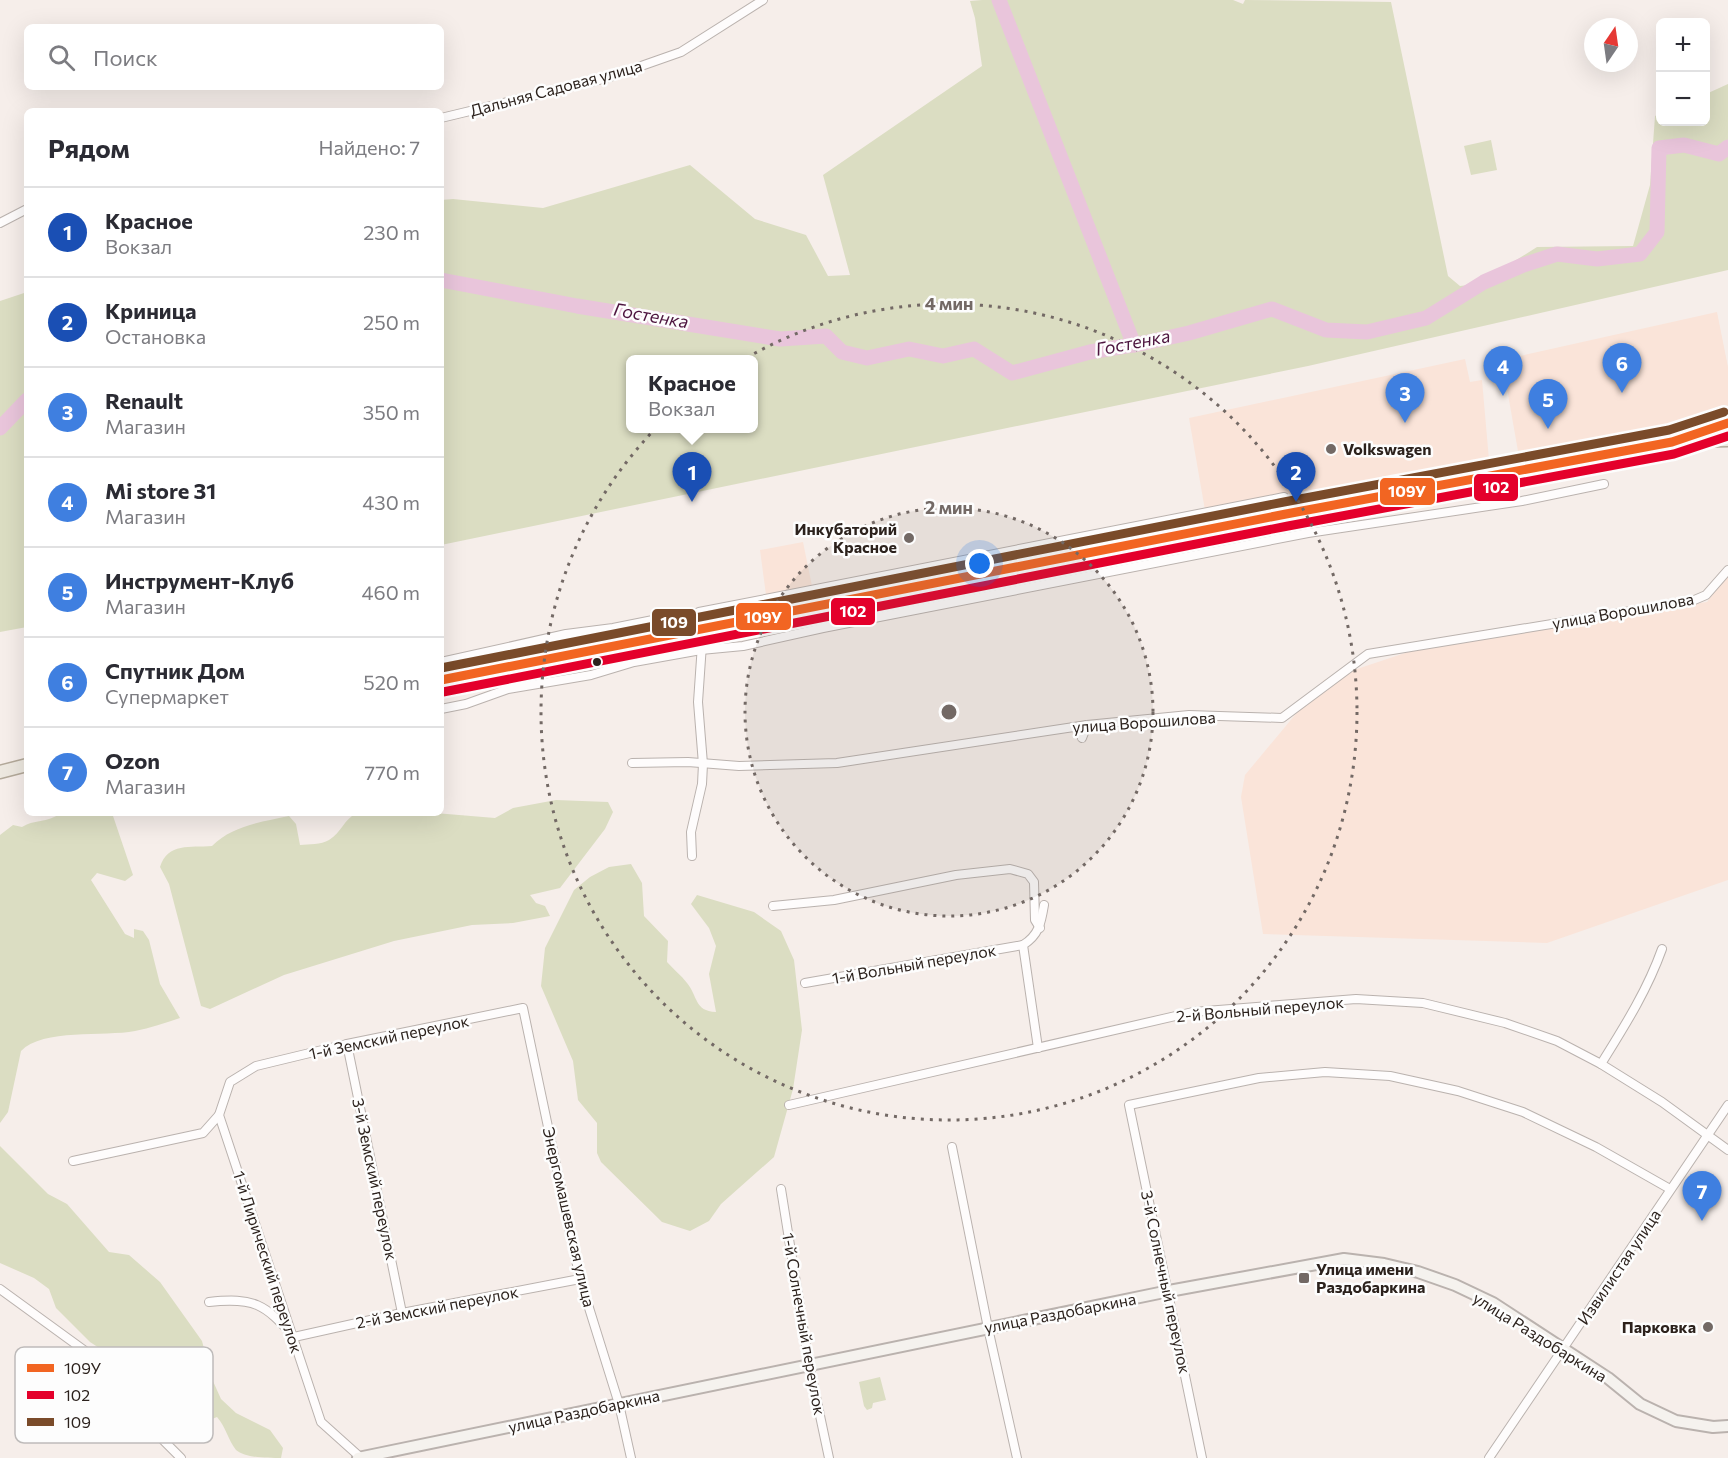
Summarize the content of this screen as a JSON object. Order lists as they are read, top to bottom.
{
  "streets": {
    "street": [
      "Дальняя Садовая улица",
      "улица Ворошилова",
      "1-й Вольный переулок",
      "2-й Вольный переулок",
      "1-й Земский переулок",
      "3-й Земский переулок",
      "Энергомашевская улица",
      "1-й Лирический переулок",
      "Извилистая улица",
      "3-й Солнечный переулок",
      "2-й Земский переулок",
      "улица Раздобаркина",
      "1-й Солнечный переулок"
    ]
  },
  "crossings": [
    ["2-й Вольный переулок", "Извилистая улица"],
    ["1-й Земский переулок", "3-й Земский переулок"],
    ["1-й Земский переулок", "Энергомашевская улица"],
    ["1-й Земский переулок", "1-й Лирический переулок"],
    ["3-й Земский переулок", "2-й Земский переулок"],
    ["Энергомашевская улица", "2-й Земский переулок"],
    ["Энергомашевская улица", "улица Раздобаркина"],
    ["1-й Лирический переулок", "2-й Земский переулок"],
    ["1-й Лирический переулок", "улица Раздобаркина"],
    ["Извилистая улица", "3-й Солнечный переулок"],
    ["Извилистая улица", "улица Раздобаркина"],
    ["3-й Солнечный переулок", "улица Раздобаркина"],
    ["улица Раздобаркина", "1-й Солнечный переулок"]
  ],
  "water": ["Гостенка"],
  "places": {
    "other": ["Volkswagen", "Инкубаторий Красное", "Парковка"],
    "transit": ["Улица имени Раздобаркина"]
  },
  "lines": ["transit line 109", "transit line 109У", "transit line 102"],
  "legend": ["109У", "102", "109"],
  "north": "top",
  "page": {
    "map_buttons": ["+", "−"],
    "search": "Поиск",
    "heading": ["Рядом", "Найдено: 7"],
    "list": [
      {
        "mark": "1",
        "name": "Красное",
        "note": "Вокзал",
        "value": "230 m"
      },
      {
        "mark": "2",
        "name": "Криница",
        "note": "Остановка",
        "value": "250 m"
      },
      {
        "mark": "3",
        "name": "Renault",
        "note": "Магазин",
        "value": "350 m"
      },
      {
        "mark": "4",
        "name": "Mi store 31",
        "note": "Магазин",
        "value": "430 m"
      },
      {
        "mark": "5",
        "name": "Инструмент-Клуб",
        "note": "Магазин",
        "value": "460 m"
      },
      {
        "mark": "6",
        "name": "Спутник Дом",
        "note": "Супермаркет",
        "value": "520 m"
      },
      {
        "mark": "7",
        "name": "Ozon",
        "note": "Магазин",
        "value": "770 m"
      }
    ],
    "pins": [
      "6",
      "4",
      "3",
      "5",
      "1",
      "2",
      "7"
    ],
    "popup": ["Красное", "Вокзал"]
  },
  "rings": ["4 мин", "2 мин"]
}
